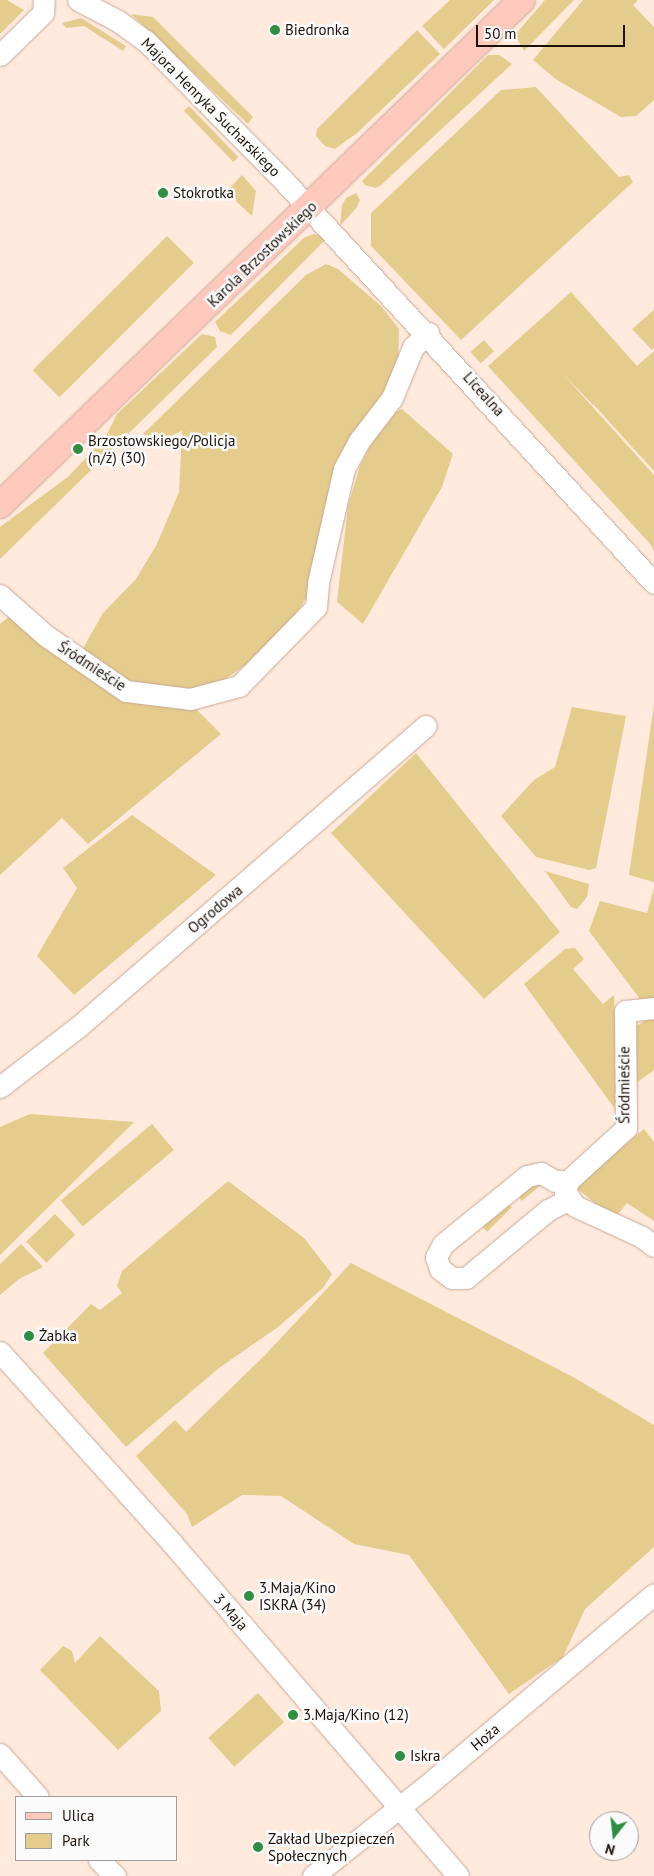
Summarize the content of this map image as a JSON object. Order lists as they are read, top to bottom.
{
  "streets": {
    "main road": ["Karola Brzostowskiego"],
    "street": [
      "Majora Henryka Sucharskiego",
      "Licealna",
      "Śródmieście",
      "Ogrodowa",
      "3 Maja",
      "Hoża"
    ]
  },
  "crossings": [
    ["Majora Henryka Sucharskiego", "Karola Brzostowskiego"],
    ["Majora Henryka Sucharskiego", "Licealna"],
    ["Karola Brzostowskiego", "Licealna"],
    ["Licealna", "Śródmieście"],
    ["3 Maja", "Hoża"]
  ],
  "places": [
    "Biedronka",
    "Stokrotka",
    "Brzostowskiego/Policja (n/ż) (30)",
    "Żabka",
    "3.Maja/Kino ISKRA (34)",
    "3.Maja/Kino (12)",
    "Iskra",
    "Zakład Ubezpieczeń Społecznych"
  ],
  "legend": ["Ulica", "Park"],
  "scale_bar": "50 m",
  "north": "bottom"
}
